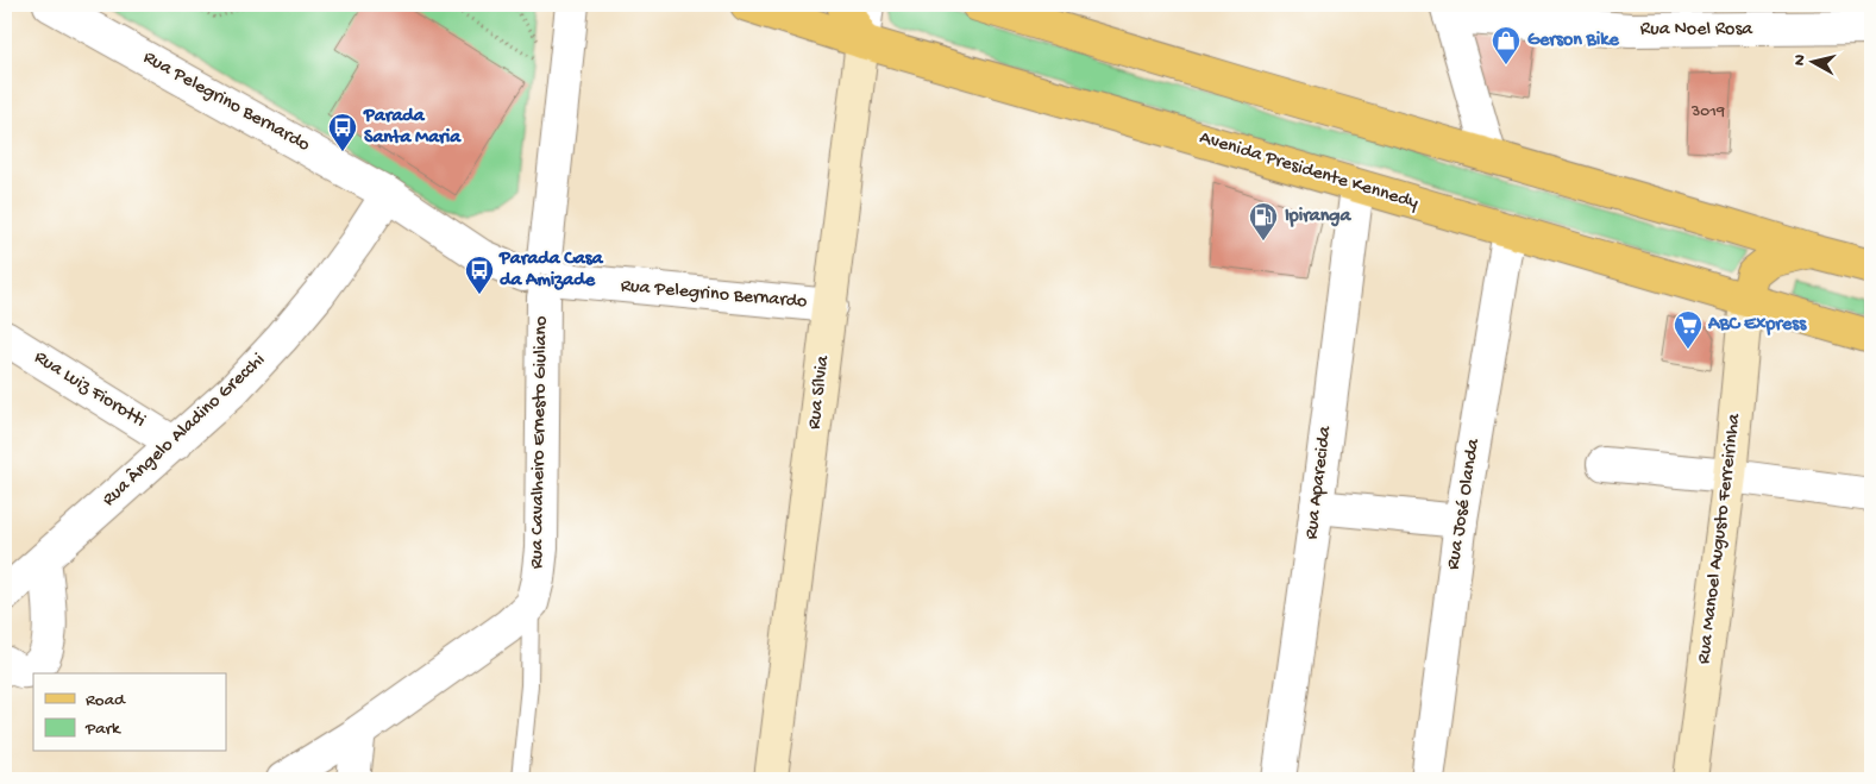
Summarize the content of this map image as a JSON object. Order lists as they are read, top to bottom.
{
  "streets": {
    "main road": ["Avenida Presidente Kennedy", "Rua Sílvia", "Rua Manoel Augusto Ferreirinha"],
    "street": [
      "Rua Noel Rosa",
      "Rua Pelegrino Bernardo",
      "Rua Luiz Fiorotti",
      "Rua Ângelo Aladino Grecchi",
      "Rua Cavalheiro Ernesto Giuliano",
      "Rua Aparecida",
      "Rua José Olanda"
    ]
  },
  "crossings": [
    ["Rua Pelegrino Bernardo", "Rua Sílvia"],
    ["Rua Pelegrino Bernardo", "Rua Ângelo Aladino Grecchi"],
    ["Rua Pelegrino Bernardo", "Rua Cavalheiro Ernesto Giuliano"],
    ["Avenida Presidente Kennedy", "Rua Sílvia"],
    ["Avenida Presidente Kennedy", "Rua Aparecida"],
    ["Avenida Presidente Kennedy", "Rua José Olanda"],
    ["Avenida Presidente Kennedy", "Rua Manoel Augusto Ferreirinha"],
    ["Rua Luiz Fiorotti", "Rua Ângelo Aladino Grecchi"]
  ],
  "places": {
    "shop": ["Gerson Bike"],
    "bus stop": ["Parada Santa Maria", "Parada Casa da Amizade"],
    "fuel station": ["Ipiranga"],
    "supermarket": ["ABC Express"]
  },
  "house_numbers": ["3019"],
  "legend": ["Road", "Park"],
  "north": "left"
}
